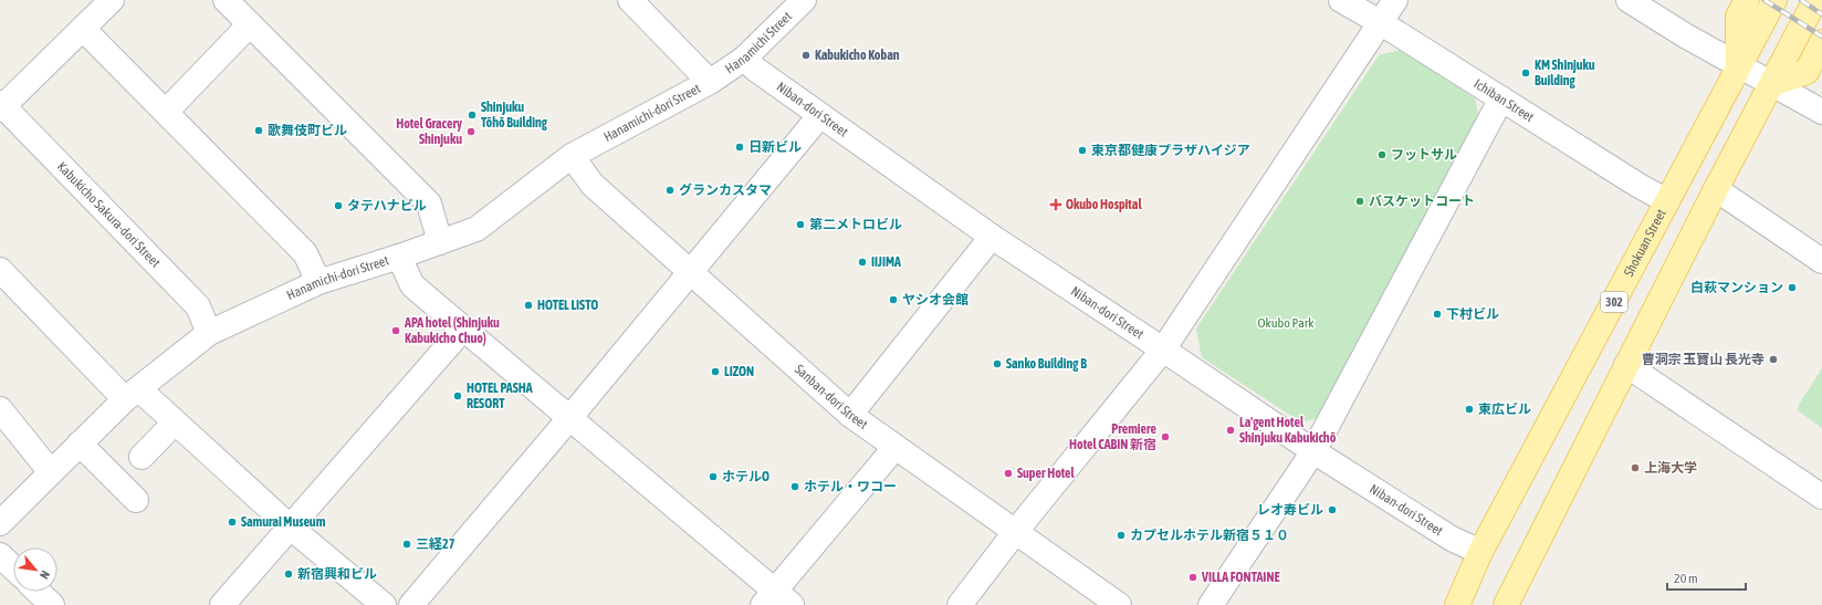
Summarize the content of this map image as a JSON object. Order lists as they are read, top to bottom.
{
  "streets": {
    "main road": ["Shokuan Street", "302"],
    "street": [
      "Hanamichi Street",
      "Ichiban Street",
      "Niban-dori Street",
      "Hanamichi-dori Street",
      "Kabukicho Sakura-dori Street",
      "Sanban-dori Street"
    ]
  },
  "crossings": [
    ["Hanamichi Street", "Niban-dori Street"],
    ["Hanamichi Street", "Hanamichi-dori Street"],
    ["Ichiban Street", "Shokuan Street"],
    ["Niban-dori Street", "Shokuan Street"],
    ["Hanamichi-dori Street", "Kabukicho Sakura-dori Street"],
    ["Hanamichi-dori Street", "Sanban-dori Street"]
  ],
  "parks": ["Okubo Park"],
  "places": {
    "other": [
      "Kabukicho Koban",
      "KM Shinjuku Building",
      "Shinjuku Tōhō Building",
      "歌舞伎町ビル",
      "Hotel Gracery Shinjuku",
      "日新ビル",
      "東京都健康プラザハイジア",
      "フットサル",
      "グランカスタマ",
      "バスケットコート",
      "タテハナビル",
      "第二メトロビル",
      "IIJIMA",
      "白萩マンション",
      "ヤシオ会館",
      "HOTEL LISTO",
      "下村ビル",
      "APA hotel (Shinjuku Kabukicho Chuo)",
      "曹洞宗 玉寶山 長光寺",
      "Sanko Building B",
      "LIZON",
      "HOTEL PASHA RESORT",
      "東広ビル",
      "La'gent Hotel Shinjuku Kabukichō",
      "Premiere Hotel CABIN 新宿",
      "上海大学",
      "Super Hotel",
      "ホテルO",
      "ホテル・ワコー",
      "レオ寿ビル",
      "Samurai Museum",
      "カプセルホテル新宿５１０",
      "三経27",
      "新宿興和ビル",
      "VILLA FONTAINE"
    ],
    "health": ["Okubo Hospital"]
  },
  "scale_bar": "20 m",
  "north": "bottom right"
}
